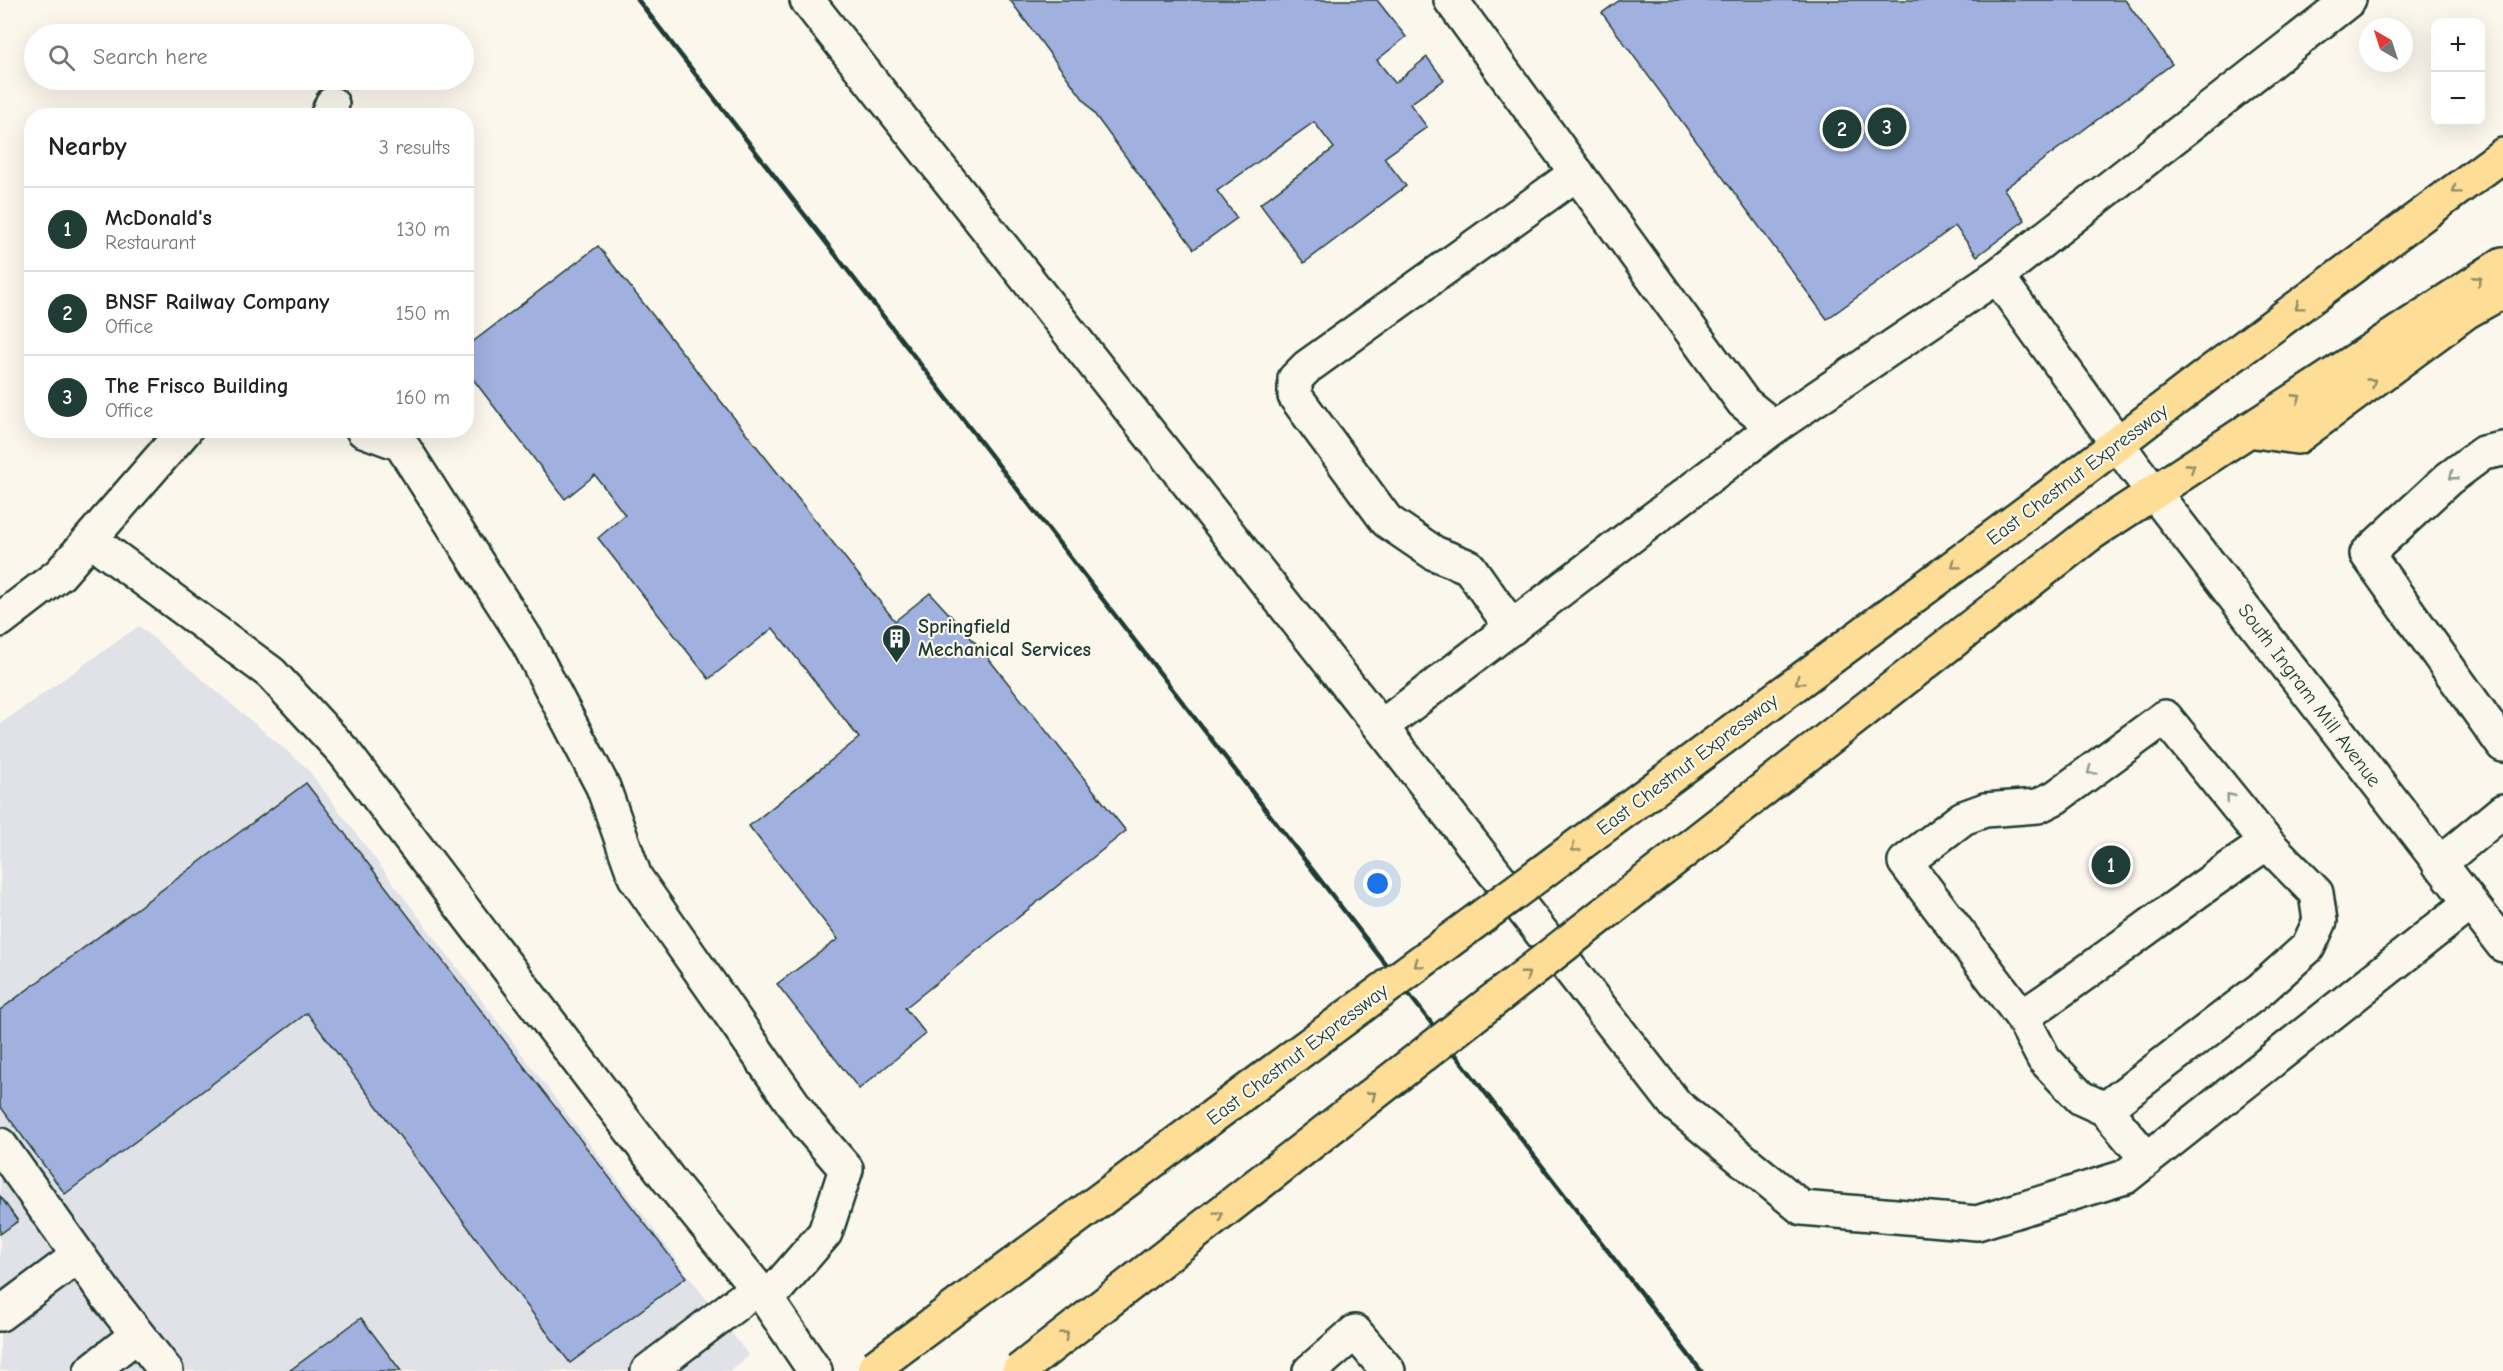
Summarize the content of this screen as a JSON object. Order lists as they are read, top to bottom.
{
  "streets": {
    "main road": ["East Chestnut Expressway"],
    "street": ["South Ingram Mill Avenue"]
  },
  "crossings": [
    ["East Chestnut Expressway", "South Ingram Mill Avenue"]
  ],
  "places": {
    "building": ["Springfield Mechanical Services"]
  },
  "north": "top left",
  "page": {
    "map_buttons": ["+", "−"],
    "search": "Search here",
    "pins": ["3", "2", "1"],
    "heading": ["Nearby", "3 results"],
    "list": [
      {
        "mark": "1",
        "name": "McDonald's",
        "note": "Restaurant",
        "value": "130 m"
      },
      {
        "mark": "2",
        "name": "BNSF Railway Company",
        "note": "Office",
        "value": "150 m"
      },
      {
        "mark": "3",
        "name": "The Frisco Building",
        "note": "Office",
        "value": "160 m"
      }
    ]
  }
}
